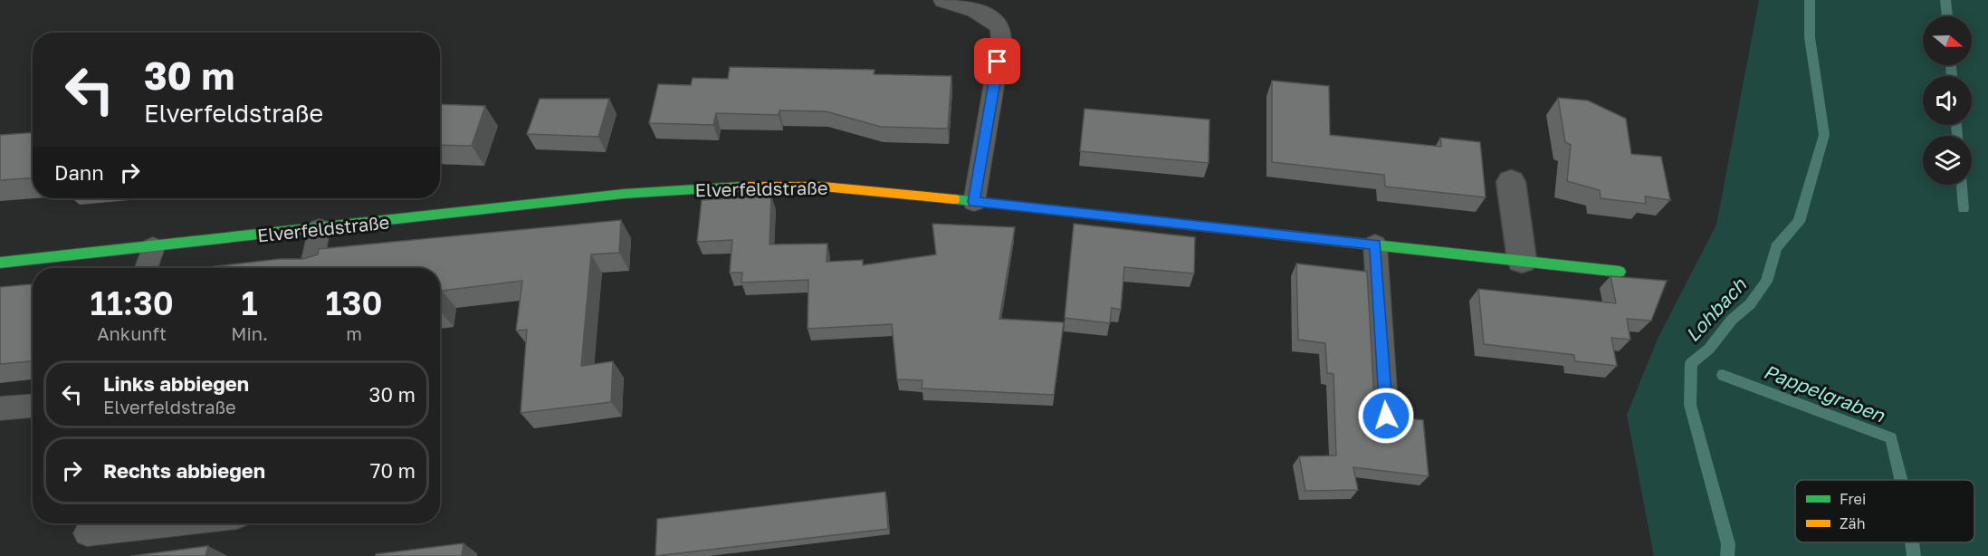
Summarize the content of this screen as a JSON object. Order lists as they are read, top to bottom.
{
  "streets": {
    "street": ["Elverfeldstraße"]
  },
  "water": ["Lohbach", "Pappelgraben"],
  "legend": ["Frei", "Zäh"],
  "north": "right",
  "page": {
    "turn": ["30 m", "Elverfeldstraße"],
    "then": "Dann",
    "eta": [
      "11:30",
      "Ankunft",
      "1",
      "Min.",
      "130",
      "m"
    ],
    "list": [
      {
        "name": "Links abbiegen",
        "note": "Elverfeldstraße",
        "value": "30 m"
      },
      {
        "name": "Rechts abbiegen",
        "value": "70 m"
      }
    ]
  }
}
